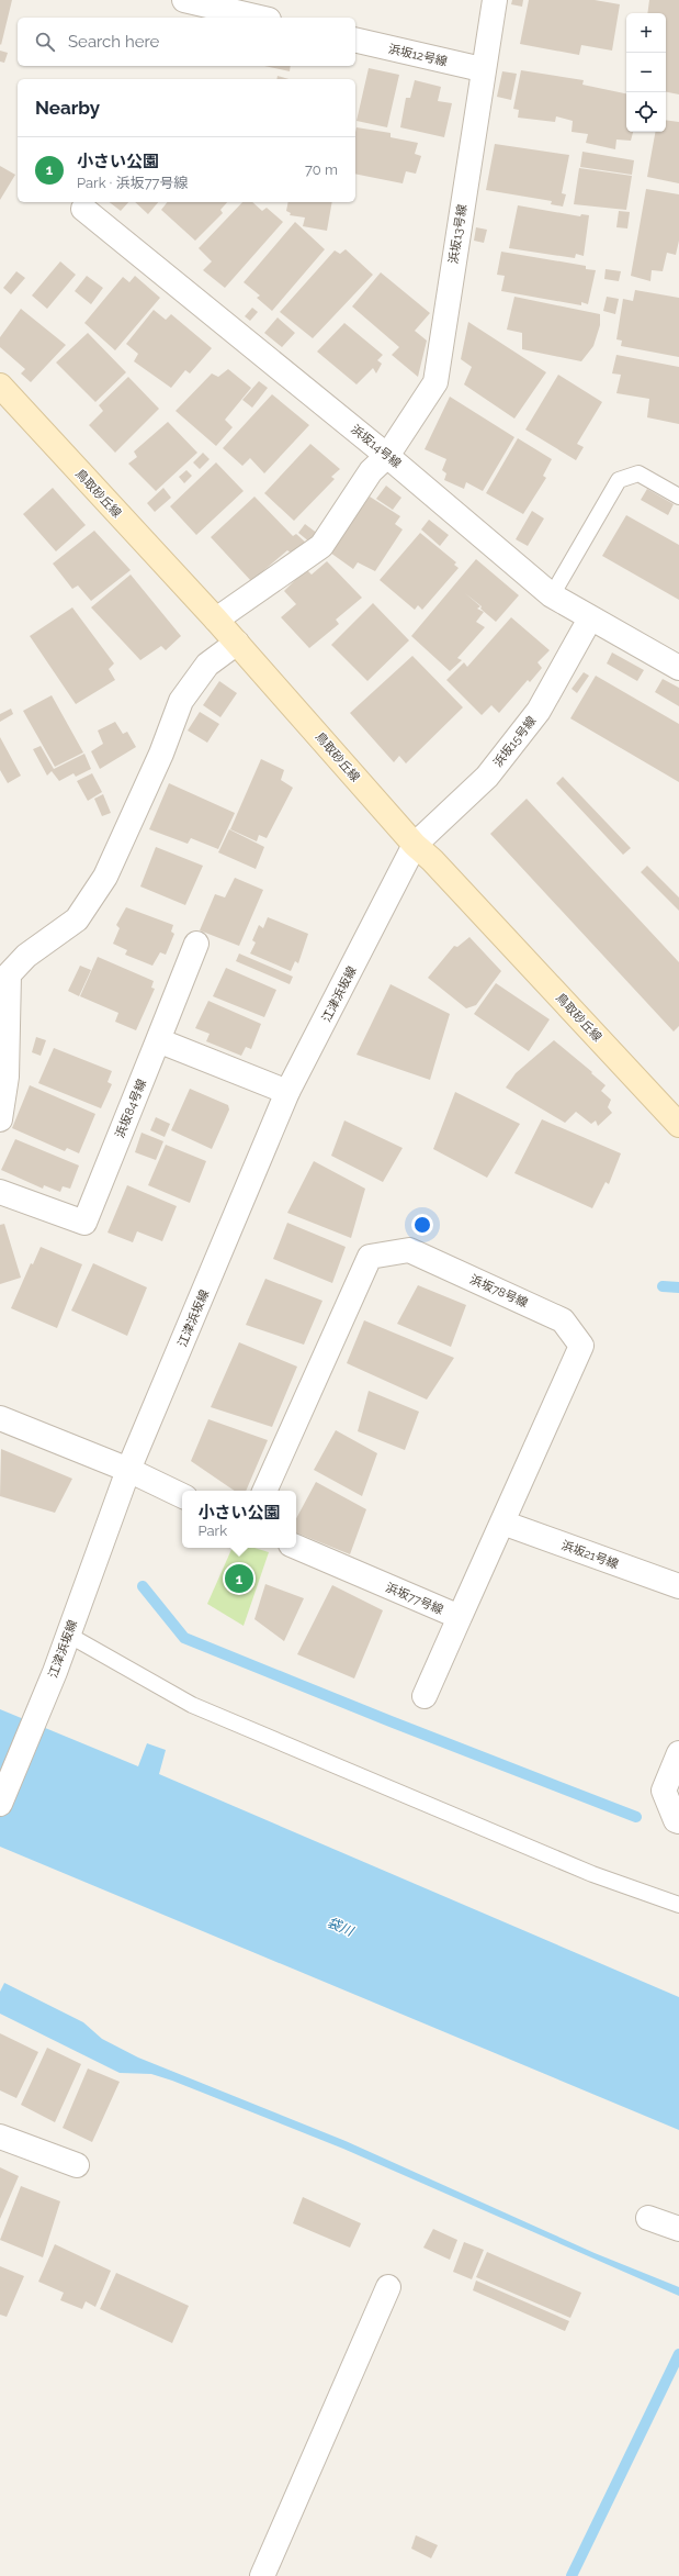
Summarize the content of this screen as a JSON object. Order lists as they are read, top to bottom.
{
  "streets": {
    "main road": ["鳥取砂丘線"],
    "street": [
      "浜坂12号線",
      "浜坂13号線",
      "浜坂14号線",
      "浜坂15号線",
      "江津浜坂線",
      "浜坂84号線",
      "浜坂78号線",
      "浜坂21号線",
      "浜坂77号線"
    ]
  },
  "crossings": [
    ["浜坂12号線", "浜坂13号線"],
    ["浜坂13号線", "浜坂14号線"],
    ["浜坂13号線", "鳥取砂丘線"],
    ["浜坂14号線", "浜坂15号線"],
    ["鳥取砂丘線", "浜坂15号線"],
    ["鳥取砂丘線", "江津浜坂線"],
    ["浜坂15号線", "江津浜坂線"],
    ["浜坂78号線", "浜坂21号線"],
    ["浜坂78号線", "浜坂77号線"]
  ],
  "water": ["袋川"],
  "page": {
    "map_buttons": ["+", "−"],
    "search": "Search here",
    "heading": "Nearby",
    "list": [
      {
        "mark": "1",
        "name": "小さい公園",
        "note": "Park · 浜坂77号線",
        "value": "70 m"
      }
    ],
    "popup": ["小さい公園", "Park"],
    "pins": "1"
  }
}
